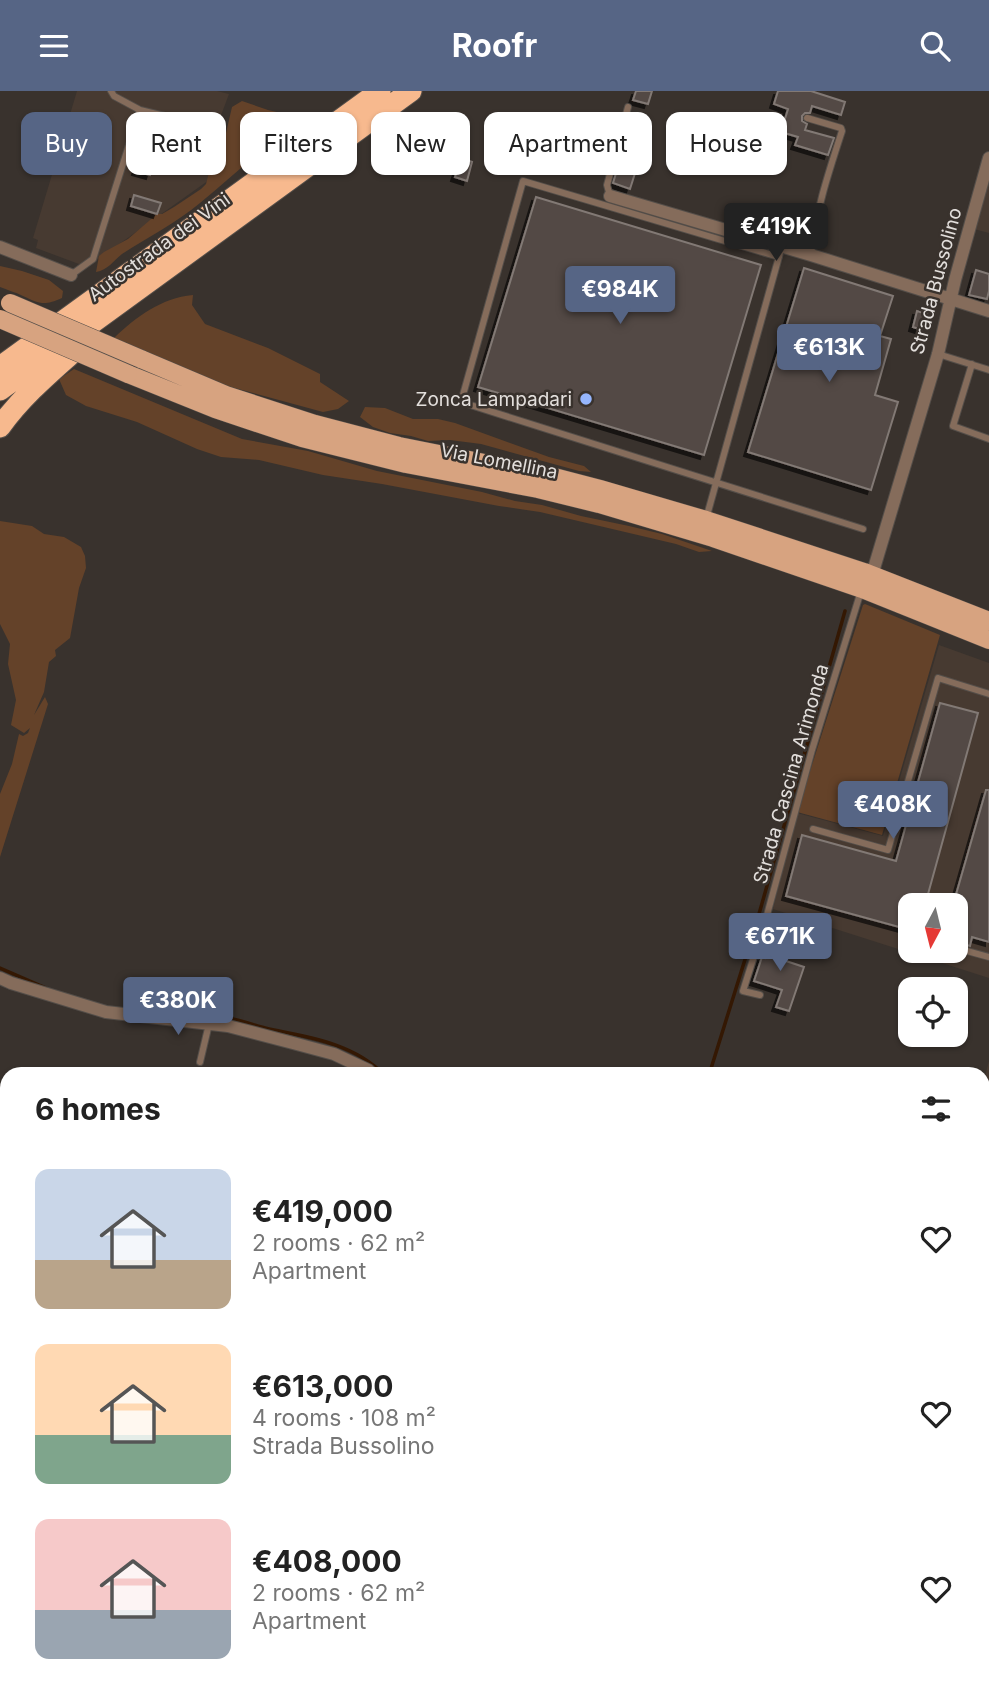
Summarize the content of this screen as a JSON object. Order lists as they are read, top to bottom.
{
  "streets": {
    "highway": ["Autostrada dei Vini"],
    "main road": ["Via Lomellina"],
    "street": ["Strada Bussolino"],
    "lane": ["Strada Cascina Arimonda"]
  },
  "crossings": [
    ["Strada Bussolino", "Via Lomellina"],
    ["Strada Bussolino", "Strada Cascina Arimonda"],
    ["Via Lomellina", "Strada Cascina Arimonda"]
  ],
  "places": ["Zonca Lampadari"],
  "north": "bottom",
  "page": {
    "header": "Roofr",
    "chip": [
      "Buy",
      "Rent",
      "Filters",
      "New",
      "Apartment",
      "House"
    ],
    "price": [
      "€419K",
      "€984K",
      "€613K",
      "€408K",
      "€671K",
      "€380K"
    ],
    "heading": "6 homes",
    "list": [
      {
        "name": "€419,000",
        "note": "2 rooms · 62 m² · Apartment"
      },
      {
        "name": "€613,000",
        "note": "4 rooms · 108 m² · Strada Bussolino"
      },
      {
        "name": "€408,000",
        "note": "2 rooms · 62 m² · Apartment"
      }
    ]
  }
}
